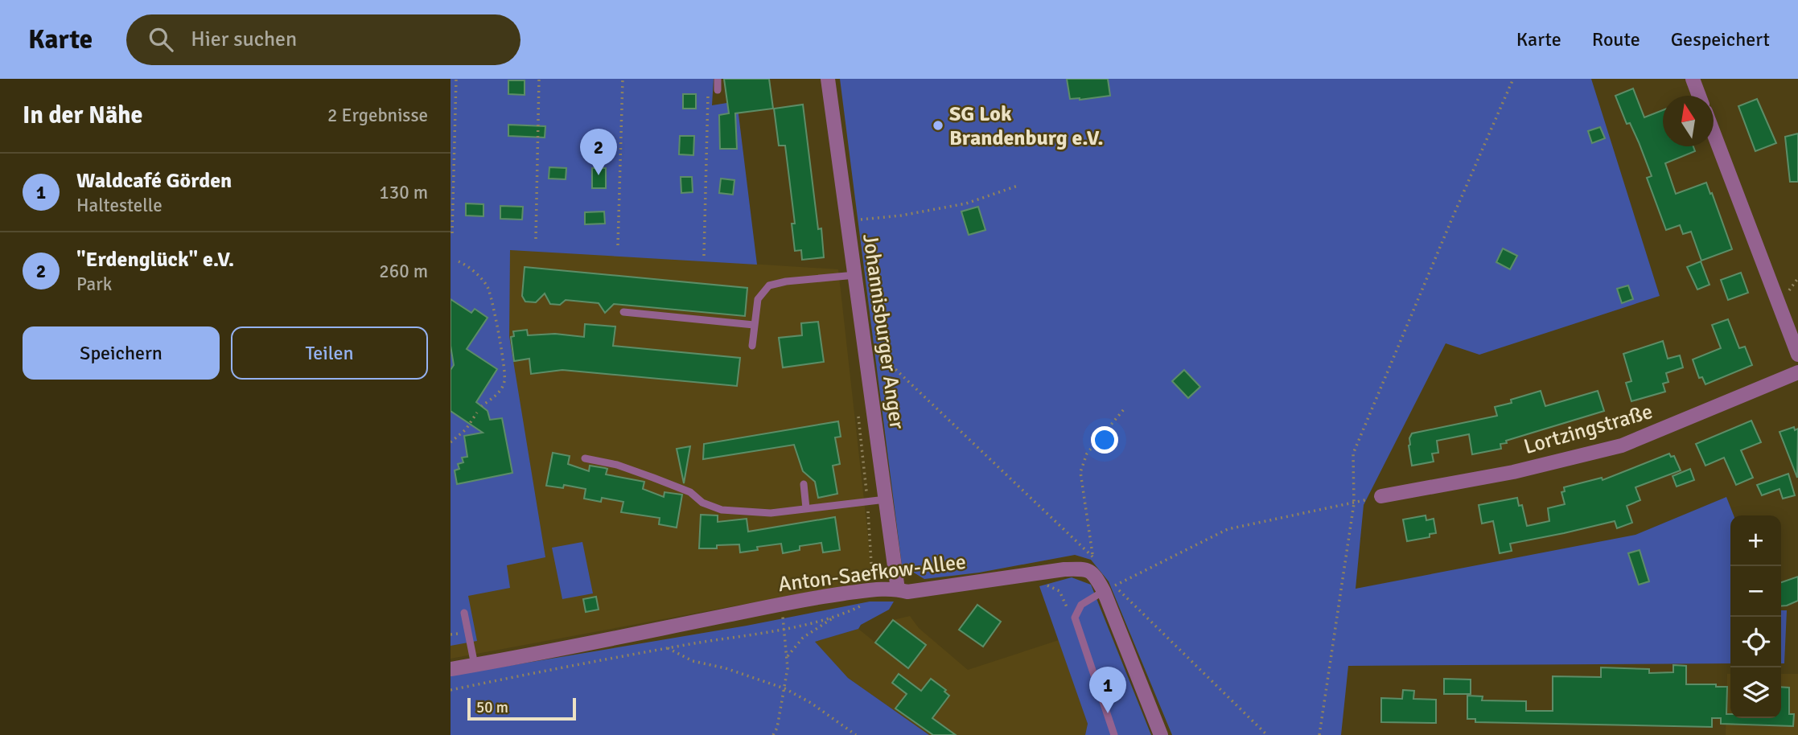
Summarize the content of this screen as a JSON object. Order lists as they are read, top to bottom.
{
  "streets": {
    "street": ["Johannisburger Anger", "Lortzingstraße", "Anton-Saefkow-Allee"]
  },
  "crossings": [
    ["Johannisburger Anger", "Anton-Saefkow-Allee"]
  ],
  "places": ["SG Lok Brandenburg e.V."],
  "scale_bar": "50 m",
  "north": "top",
  "page": {
    "header": "Karte",
    "search": "Hier suchen",
    "nav": ["Karte", "Route", "Gespeichert"],
    "heading": ["In der Nähe", "2 Ergebnisse"],
    "pins": ["2", "1"],
    "list": [
      {
        "mark": "1",
        "name": "Waldcafé Görden",
        "note": "Haltestelle",
        "value": "130 m"
      },
      {
        "mark": "2",
        "name": "\"Erdenglück\" e.V.",
        "note": "Park",
        "value": "260 m"
      }
    ],
    "buttons": ["Speichern", "Teilen"],
    "map_buttons": ["+", "−"],
    "scale": "50 m"
  }
}
